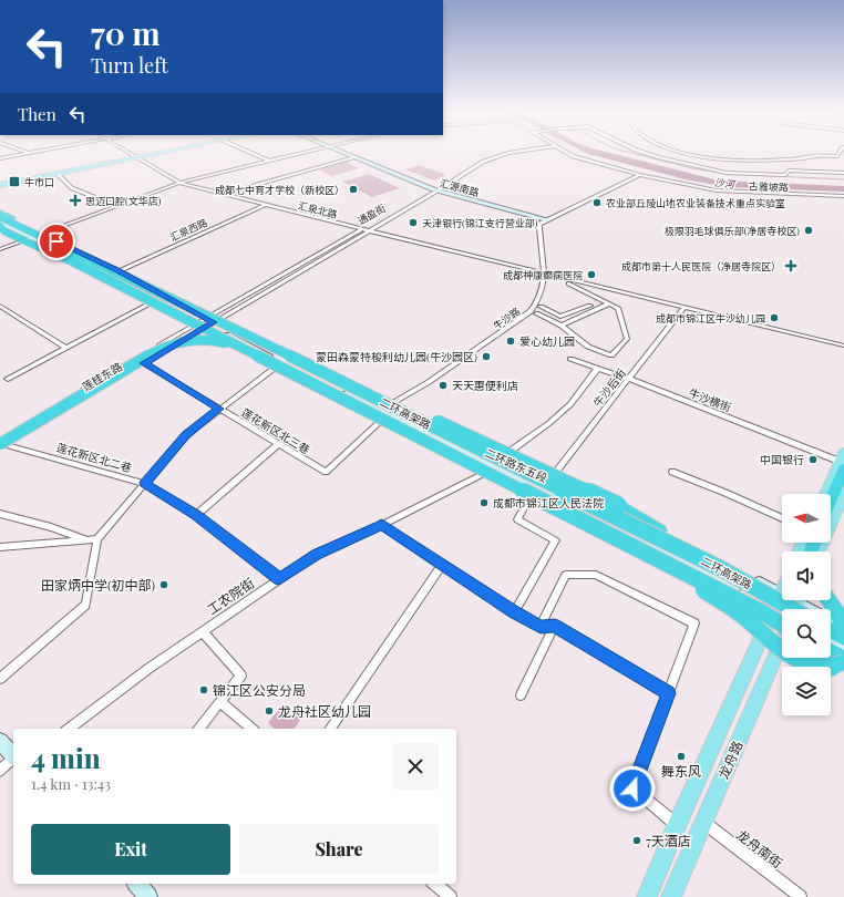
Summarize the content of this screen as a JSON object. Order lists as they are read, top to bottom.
{
  "streets": {
    "highway": ["二环高架路"],
    "main road": ["汇源南路", "二环路东五段", "龙舟路"],
    "street": [
      "古雅坡路",
      "汇泉北路",
      "通盈街",
      "汇泉西路",
      "牛沙路",
      "莲桂东路",
      "牛沙后街",
      "牛沙横街",
      "莲花新区北三巷",
      "莲花新区北二巷",
      "工农院街",
      "龙舟南街"
    ]
  },
  "crossings": [
    ["汇源南路", "通盈街"],
    ["汇源南路", "牛沙路"],
    ["汇泉北路", "通盈街"],
    ["汇泉北路", "汇泉西路"],
    ["汇泉北路", "牛沙路"],
    ["汇泉北路", "牛沙后街"],
    ["通盈街", "莲桂东路"],
    ["通盈街", "二环路东五段"],
    ["汇泉西路", "二环高架路"],
    ["牛沙路", "莲花新区北三巷"],
    ["牛沙路", "二环路东五段"],
    ["莲桂东路", "莲花新区北三巷"],
    ["莲桂东路", "莲花新区北二巷"],
    ["莲桂东路", "二环路东五段"],
    ["牛沙后街", "牛沙横街"],
    ["牛沙后街", "二环路东五段"],
    ["莲花新区北三巷", "二环路东五段"],
    ["莲花新区北二巷", "工农院街"],
    ["二环路东五段", "工农院街"],
    ["龙舟路", "龙舟南街"]
  ],
  "water": ["沙河"],
  "places": {
    "transit": ["牛市口"],
    "other": [
      "成都七中育才学校（新校区）",
      "农业部丘陵山地农业装备技术重点实验室",
      "天津银行(锦江支行营业部)",
      "极限羽毛球俱乐部(净居寺校区)",
      "成都神康癫痫医院",
      "成都市锦江区牛沙幼儿园",
      "爱心幼儿园",
      "蒙田森蒙特梭利幼儿园(牛沙园区)",
      "天天惠便利店",
      "中国银行",
      "成都市锦江区人民法院",
      "田家炳中学(初中部)",
      "锦江区公安分局",
      "龙舟社区幼儿园",
      "舞东风",
      "7天酒店"
    ],
    "health": ["思迈口腔(文华店)", "成都市第十人民医院（净居寺院区）"]
  },
  "north": "left",
  "page": {
    "turn": ["70 m", "Turn left"],
    "then": "Then",
    "heading": ["4 min", "1.4 km · 13:43"],
    "buttons": ["Exit", "Share"]
  }
}
